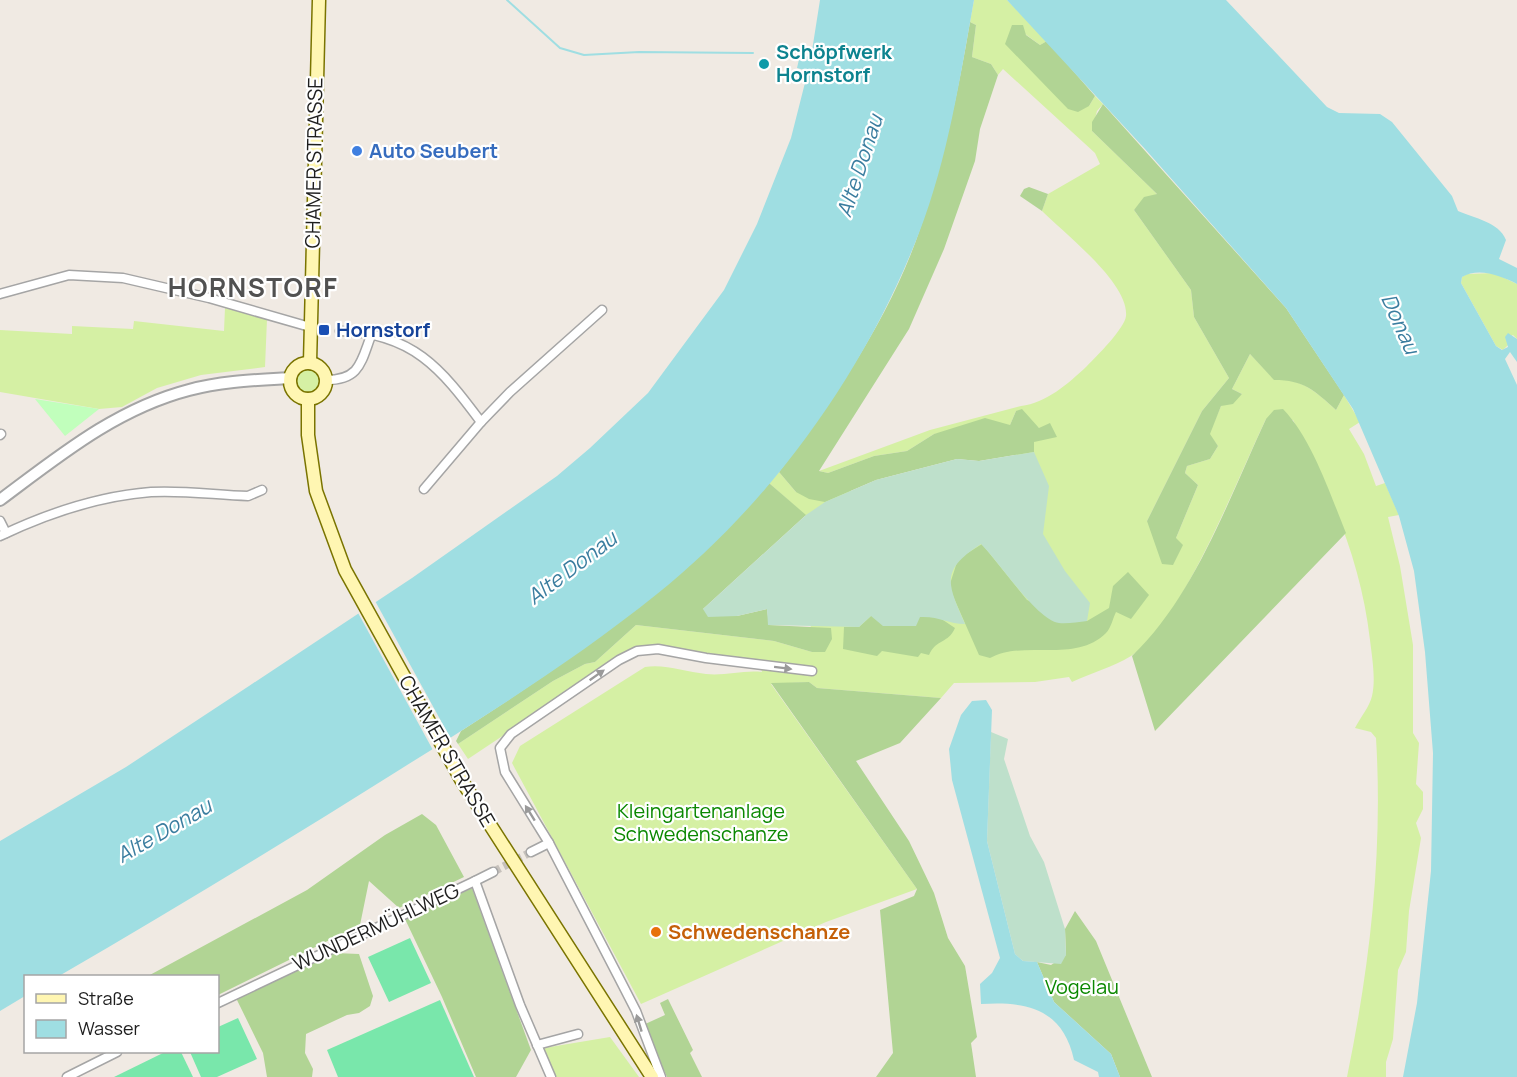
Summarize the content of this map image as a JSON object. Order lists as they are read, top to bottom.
{
  "streets": {
    "main road": ["CHAMER STRASSE"],
    "street": ["WUNDERMÜHLWEG"]
  },
  "districts": ["HORNSTORF"],
  "water": ["Alte Donau", "Donau"],
  "parks": ["Kleingartenanlage Schwedenschanze", "Vogelau"],
  "places": {
    "other": ["Schöpfwerk Hornstorf", "Auto Seubert", "Schwedenschanze"],
    "transit": ["Hornstorf"]
  },
  "legend": ["Straße", "Wasser"]
}
